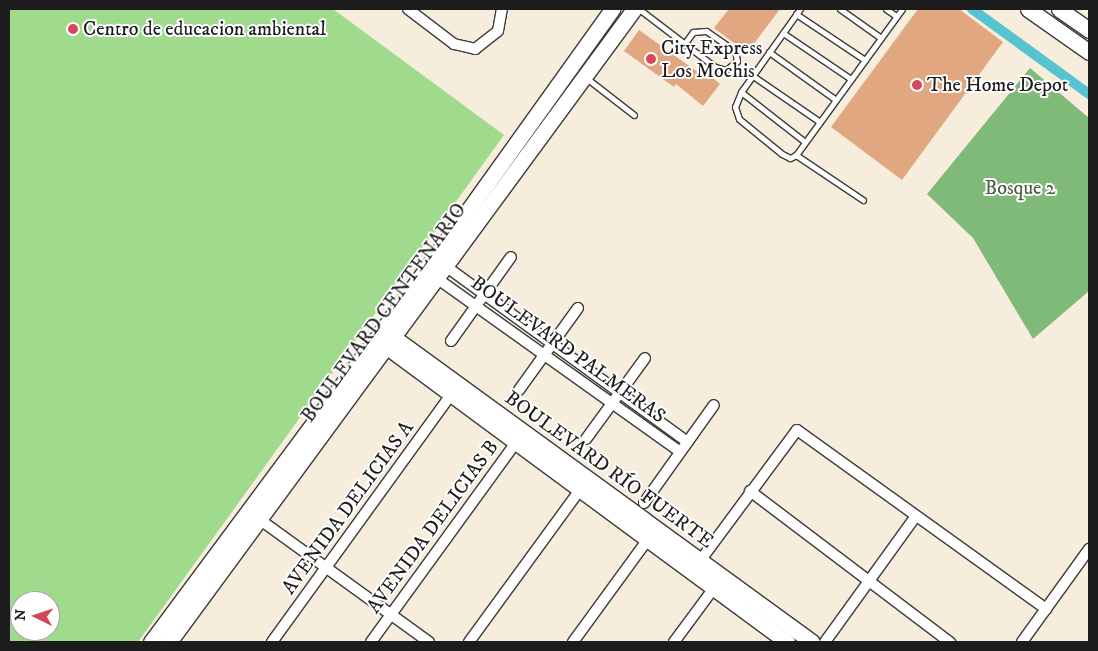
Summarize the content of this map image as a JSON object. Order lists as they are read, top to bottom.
{
  "streets": {
    "main road": ["BOULEVARD CENTENARIO", "BOULEVARD RÍO FUERTE"],
    "street": ["BOULEVARD PALMERAS", "AVENIDA DELICIAS A", "AVENIDA DELICIAS B"]
  },
  "crossings": [
    ["BOULEVARD CENTENARIO", "BOULEVARD PALMERAS"],
    ["BOULEVARD CENTENARIO", "BOULEVARD RÍO FUERTE"],
    ["BOULEVARD RÍO FUERTE", "AVENIDA DELICIAS A"],
    ["BOULEVARD RÍO FUERTE", "AVENIDA DELICIAS B"]
  ],
  "parks": ["Bosque 2"],
  "places": ["Centro de educacion ambiental", "City Express Los Mochis", "The Home Depot"],
  "north": "left"
}
